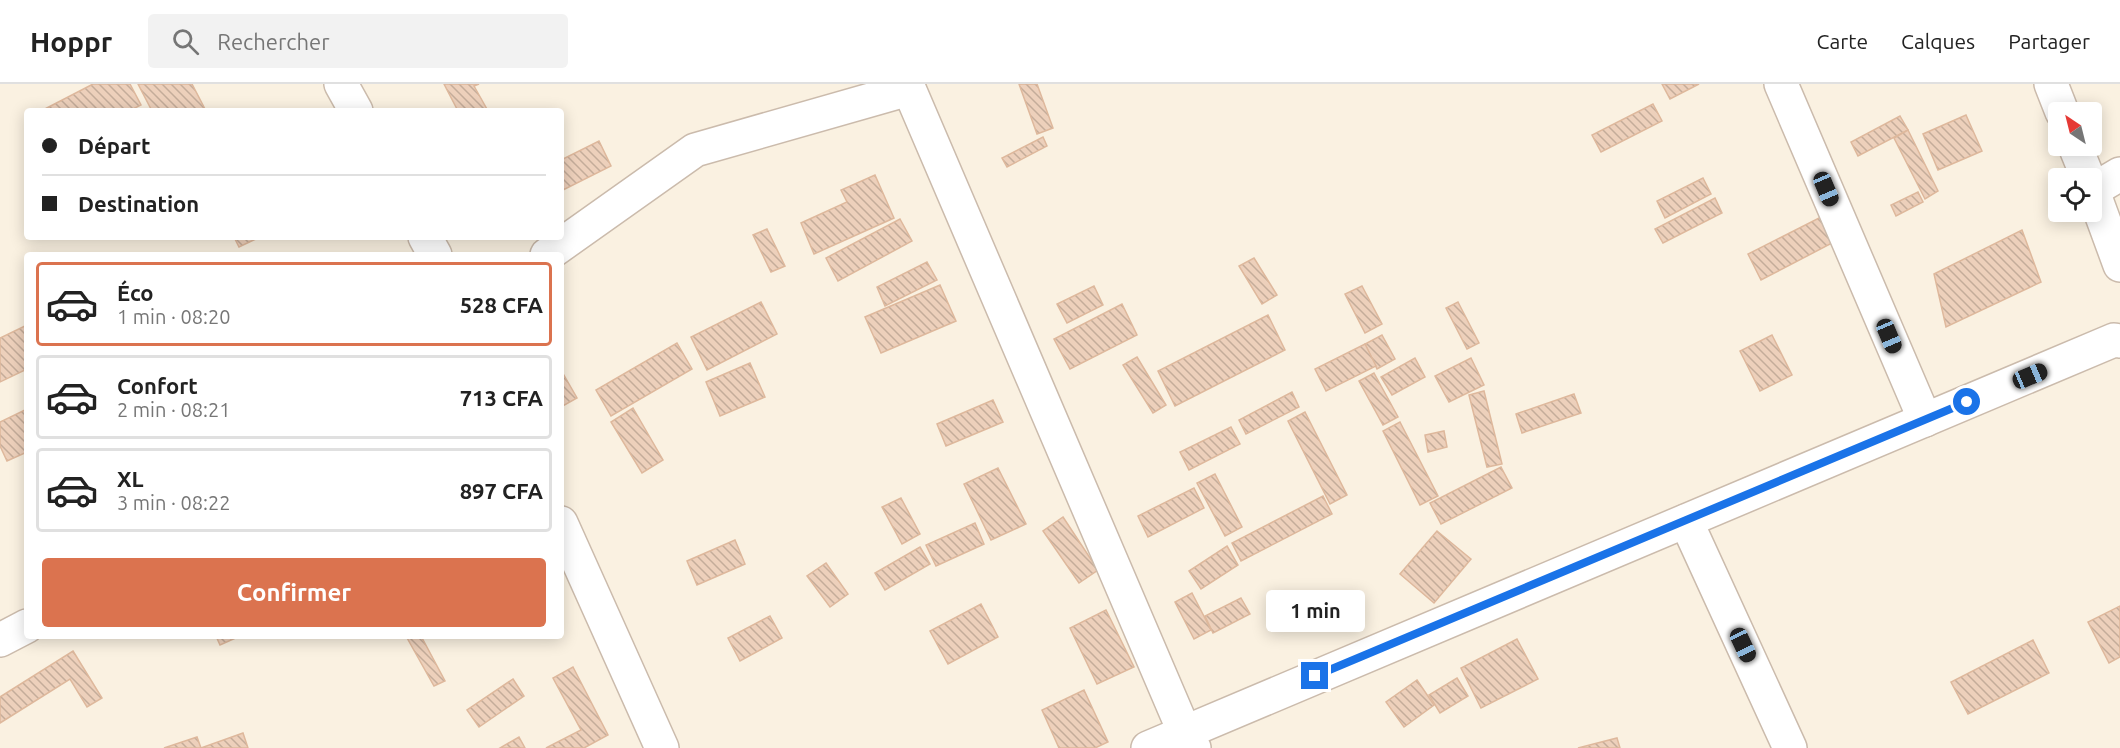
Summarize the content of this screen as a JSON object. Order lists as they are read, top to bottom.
{
  "north": "top left",
  "page": {
    "header": "Hoppr",
    "search": "Rechercher",
    "nav": ["Carte", "Calques", "Partager"],
    "banner": ["Départ", "Destination"],
    "list": [
      {
        "name": "Éco",
        "note": "1 min · 08:20",
        "value": "528 CFA"
      },
      {
        "name": "Confort",
        "note": "2 min · 08:21",
        "value": "713 CFA"
      },
      {
        "name": "XL",
        "note": "3 min · 08:22",
        "value": "897 CFA"
      }
    ],
    "buttons": "Confirmer",
    "bubble": "1 min"
  }
}
